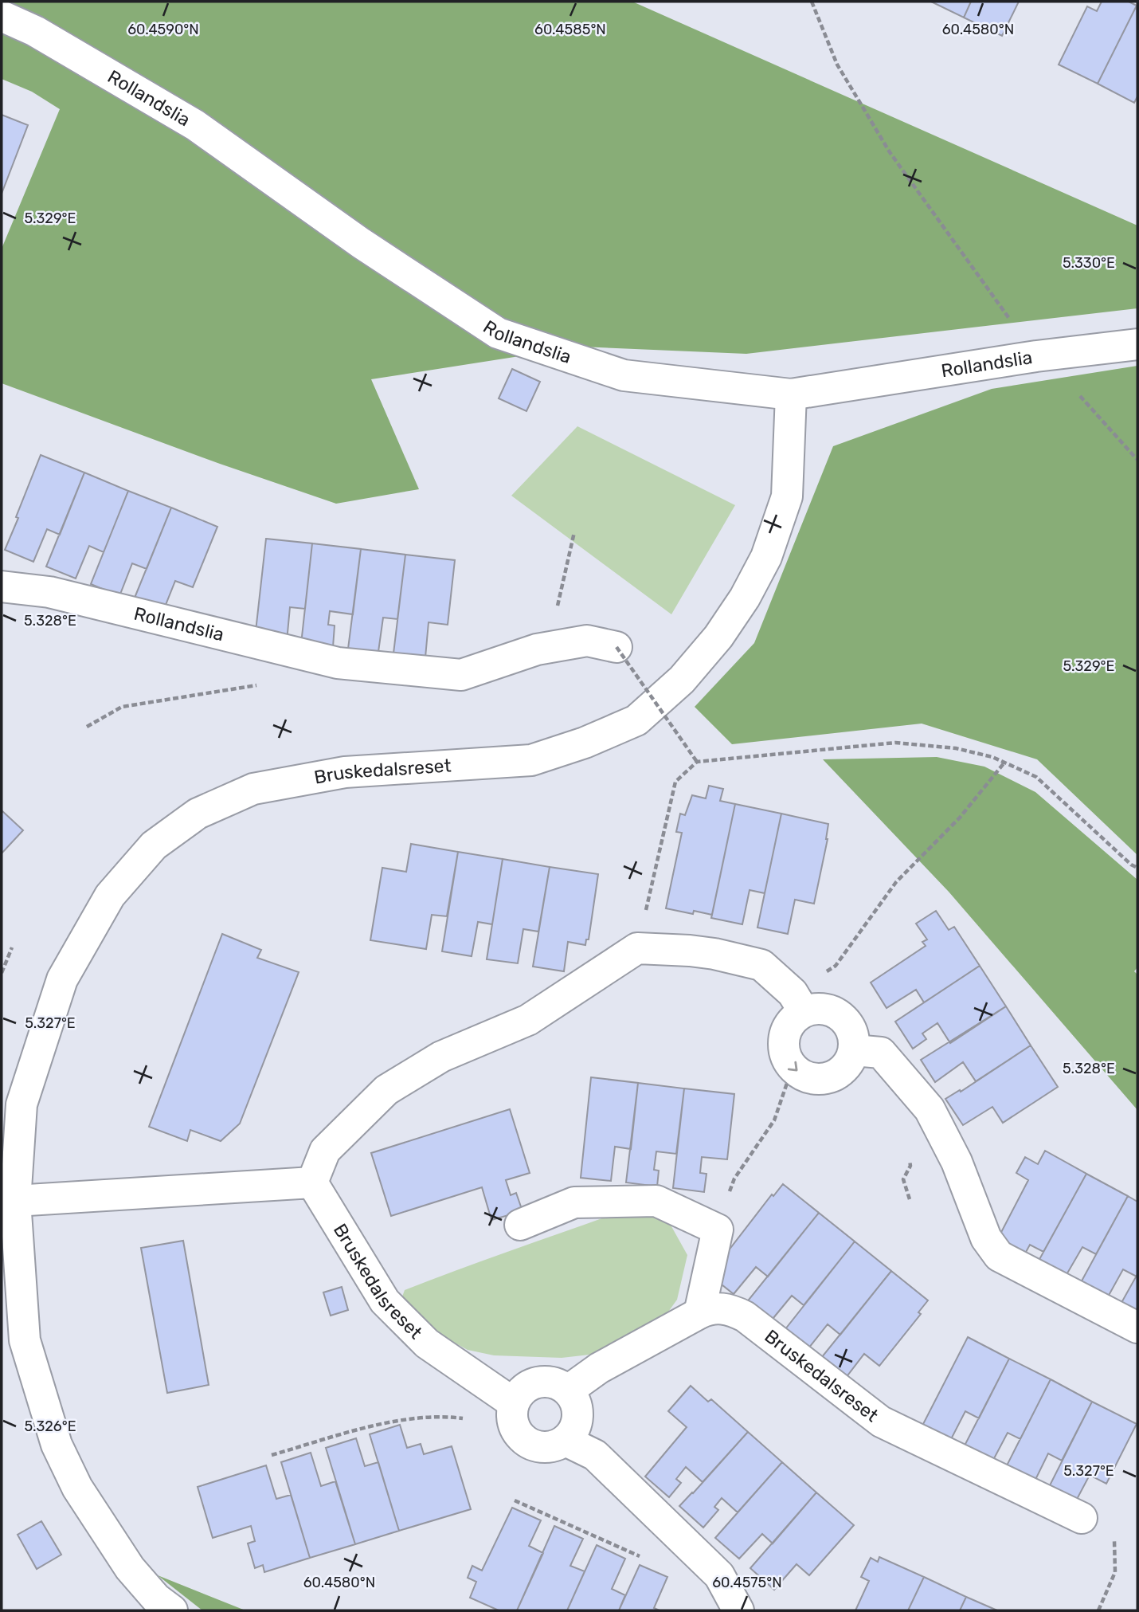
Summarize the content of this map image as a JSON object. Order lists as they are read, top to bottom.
{
  "streets": {
    "street": ["Rollandslia", "Bruskedalsreset"]
  },
  "crossings": [
    ["Rollandslia", "Bruskedalsreset"]
  ],
  "coordinates": [
    "60.4590°N",
    "60.4585°N",
    "60.4580°N",
    "5.329°E",
    "5.330°E",
    "5.328°E",
    "5.327°E",
    "5.326°E",
    "60.4575°N"
  ]
}
